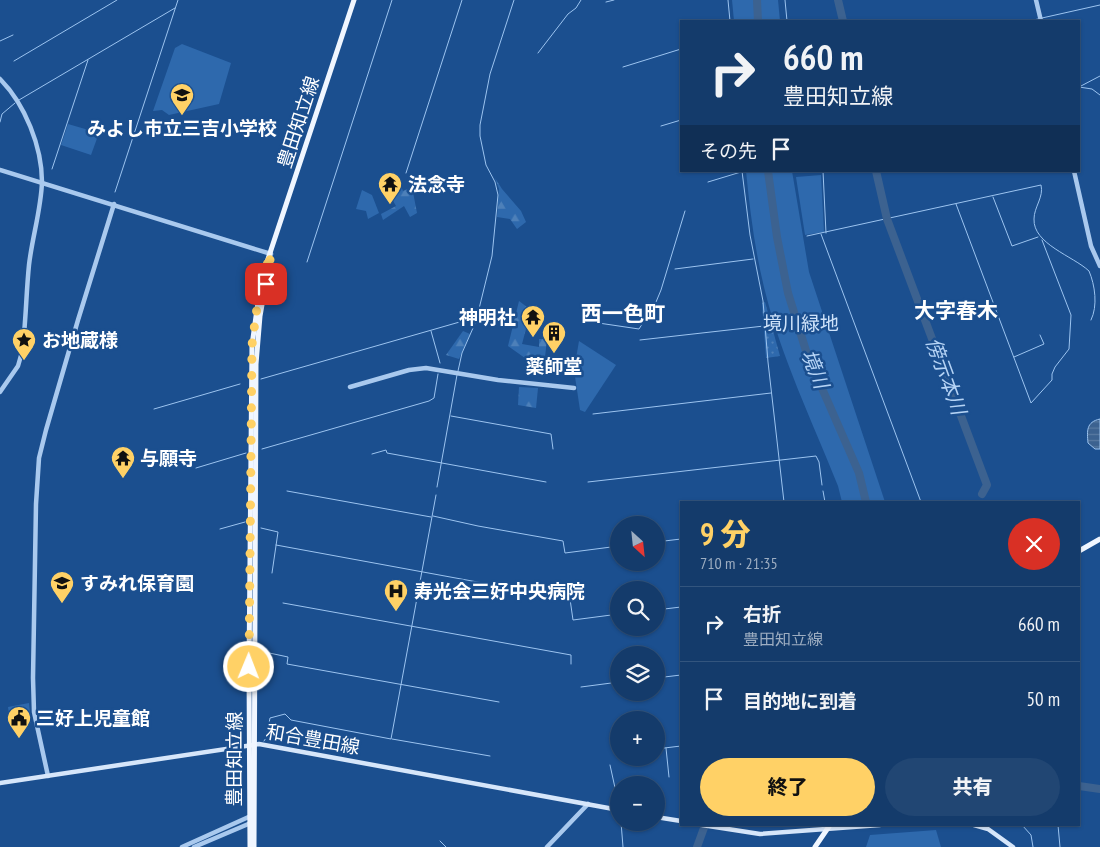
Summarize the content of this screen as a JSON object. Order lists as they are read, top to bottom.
{
  "streets": {
    "main road": ["豊田知立線", "和合豊田線"]
  },
  "crossings": [
    ["豊田知立線", "和合豊田線"]
  ],
  "districts": ["大字春木", "西一色町"],
  "water": ["境川", "傍示本川"],
  "parks": ["境川緑地"],
  "places": {
    "school or university": ["みよし市立三吉小学校", "すみれ保育園"],
    "temple": ["法念寺", "神明社", "与願寺"],
    "building": ["薬師堂"],
    "place": ["お地蔵様"],
    "hospital": ["寿光会三好中央病院"],
    "public building": ["三好上児童館"]
  },
  "north": "bottom right",
  "page": {
    "turn": ["660 m", "豊田知立線"],
    "then": "その先",
    "heading": ["9 分", "710 m · 21:35"],
    "map_buttons": ["+", "−"],
    "list": [
      {
        "name": "右折",
        "note": "豊田知立線",
        "value": "660 m"
      },
      {
        "name": "目的地に到着",
        "value": "50 m"
      }
    ],
    "buttons": ["終了", "共有"]
  }
}
